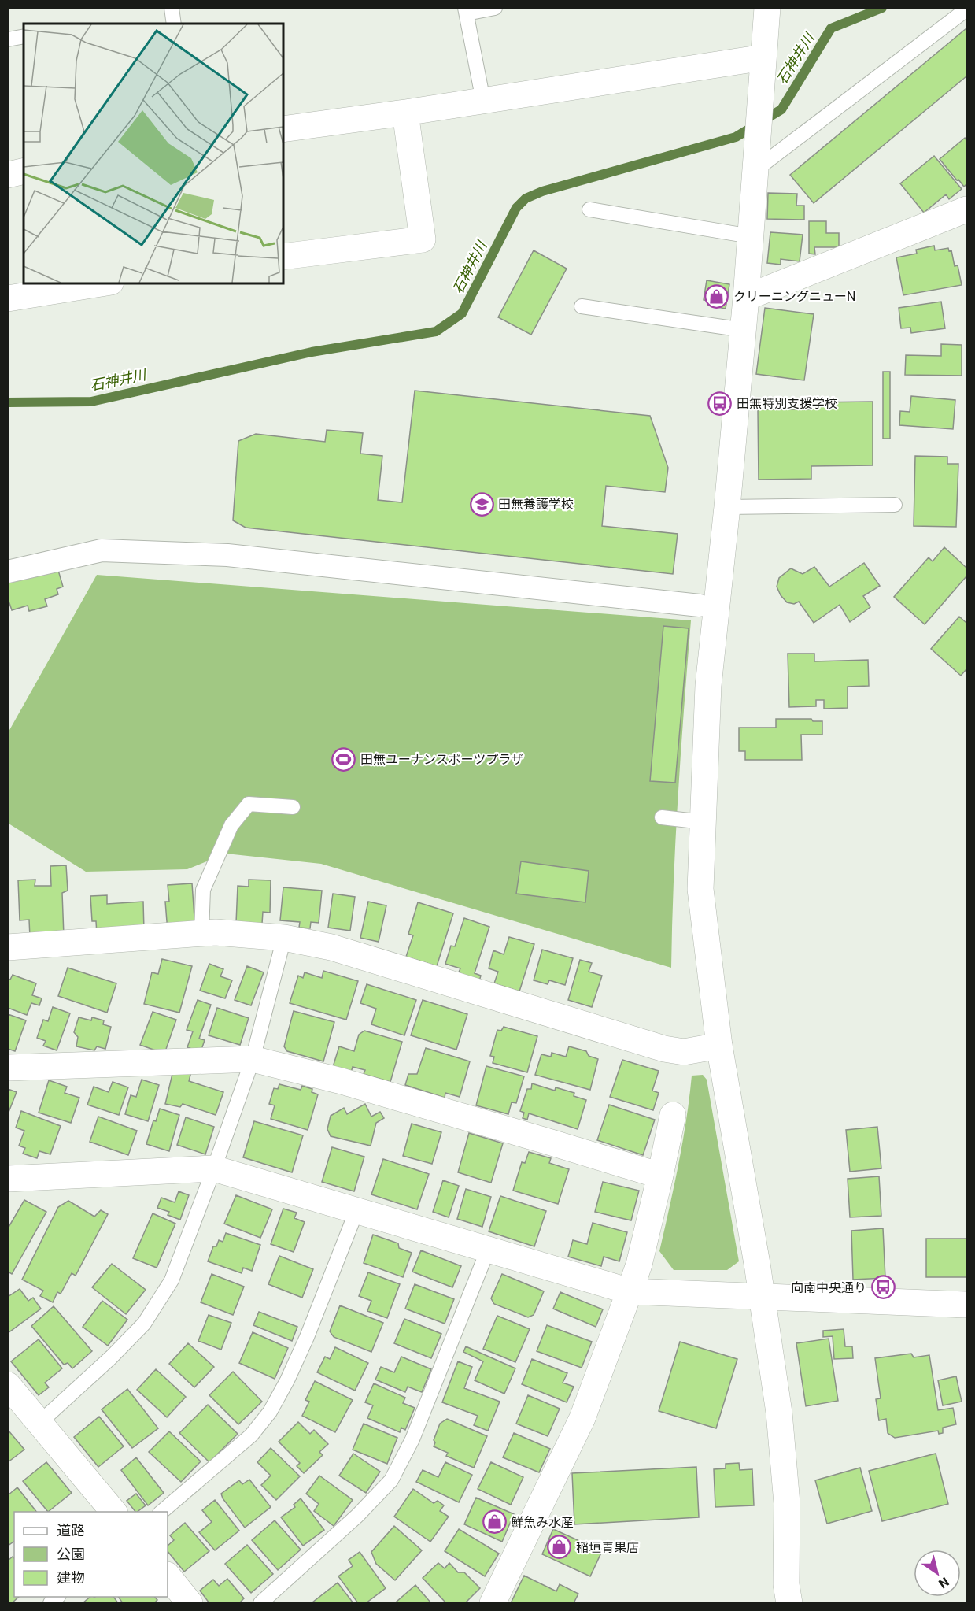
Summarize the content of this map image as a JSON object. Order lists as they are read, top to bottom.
{
  "water": ["石神井川"],
  "places": {
    "shop": ["クリーニングニューN", "鮮魚み水産", "稲垣青果店"],
    "bus stop": ["田無特別支援学校", "向南中央通り"],
    "school or university": ["田無養護学校"],
    "sports": ["田無ユーナンスポーツプラザ"]
  },
  "legend": ["道路", "公園", "建物"],
  "north": "bottom right"
}
